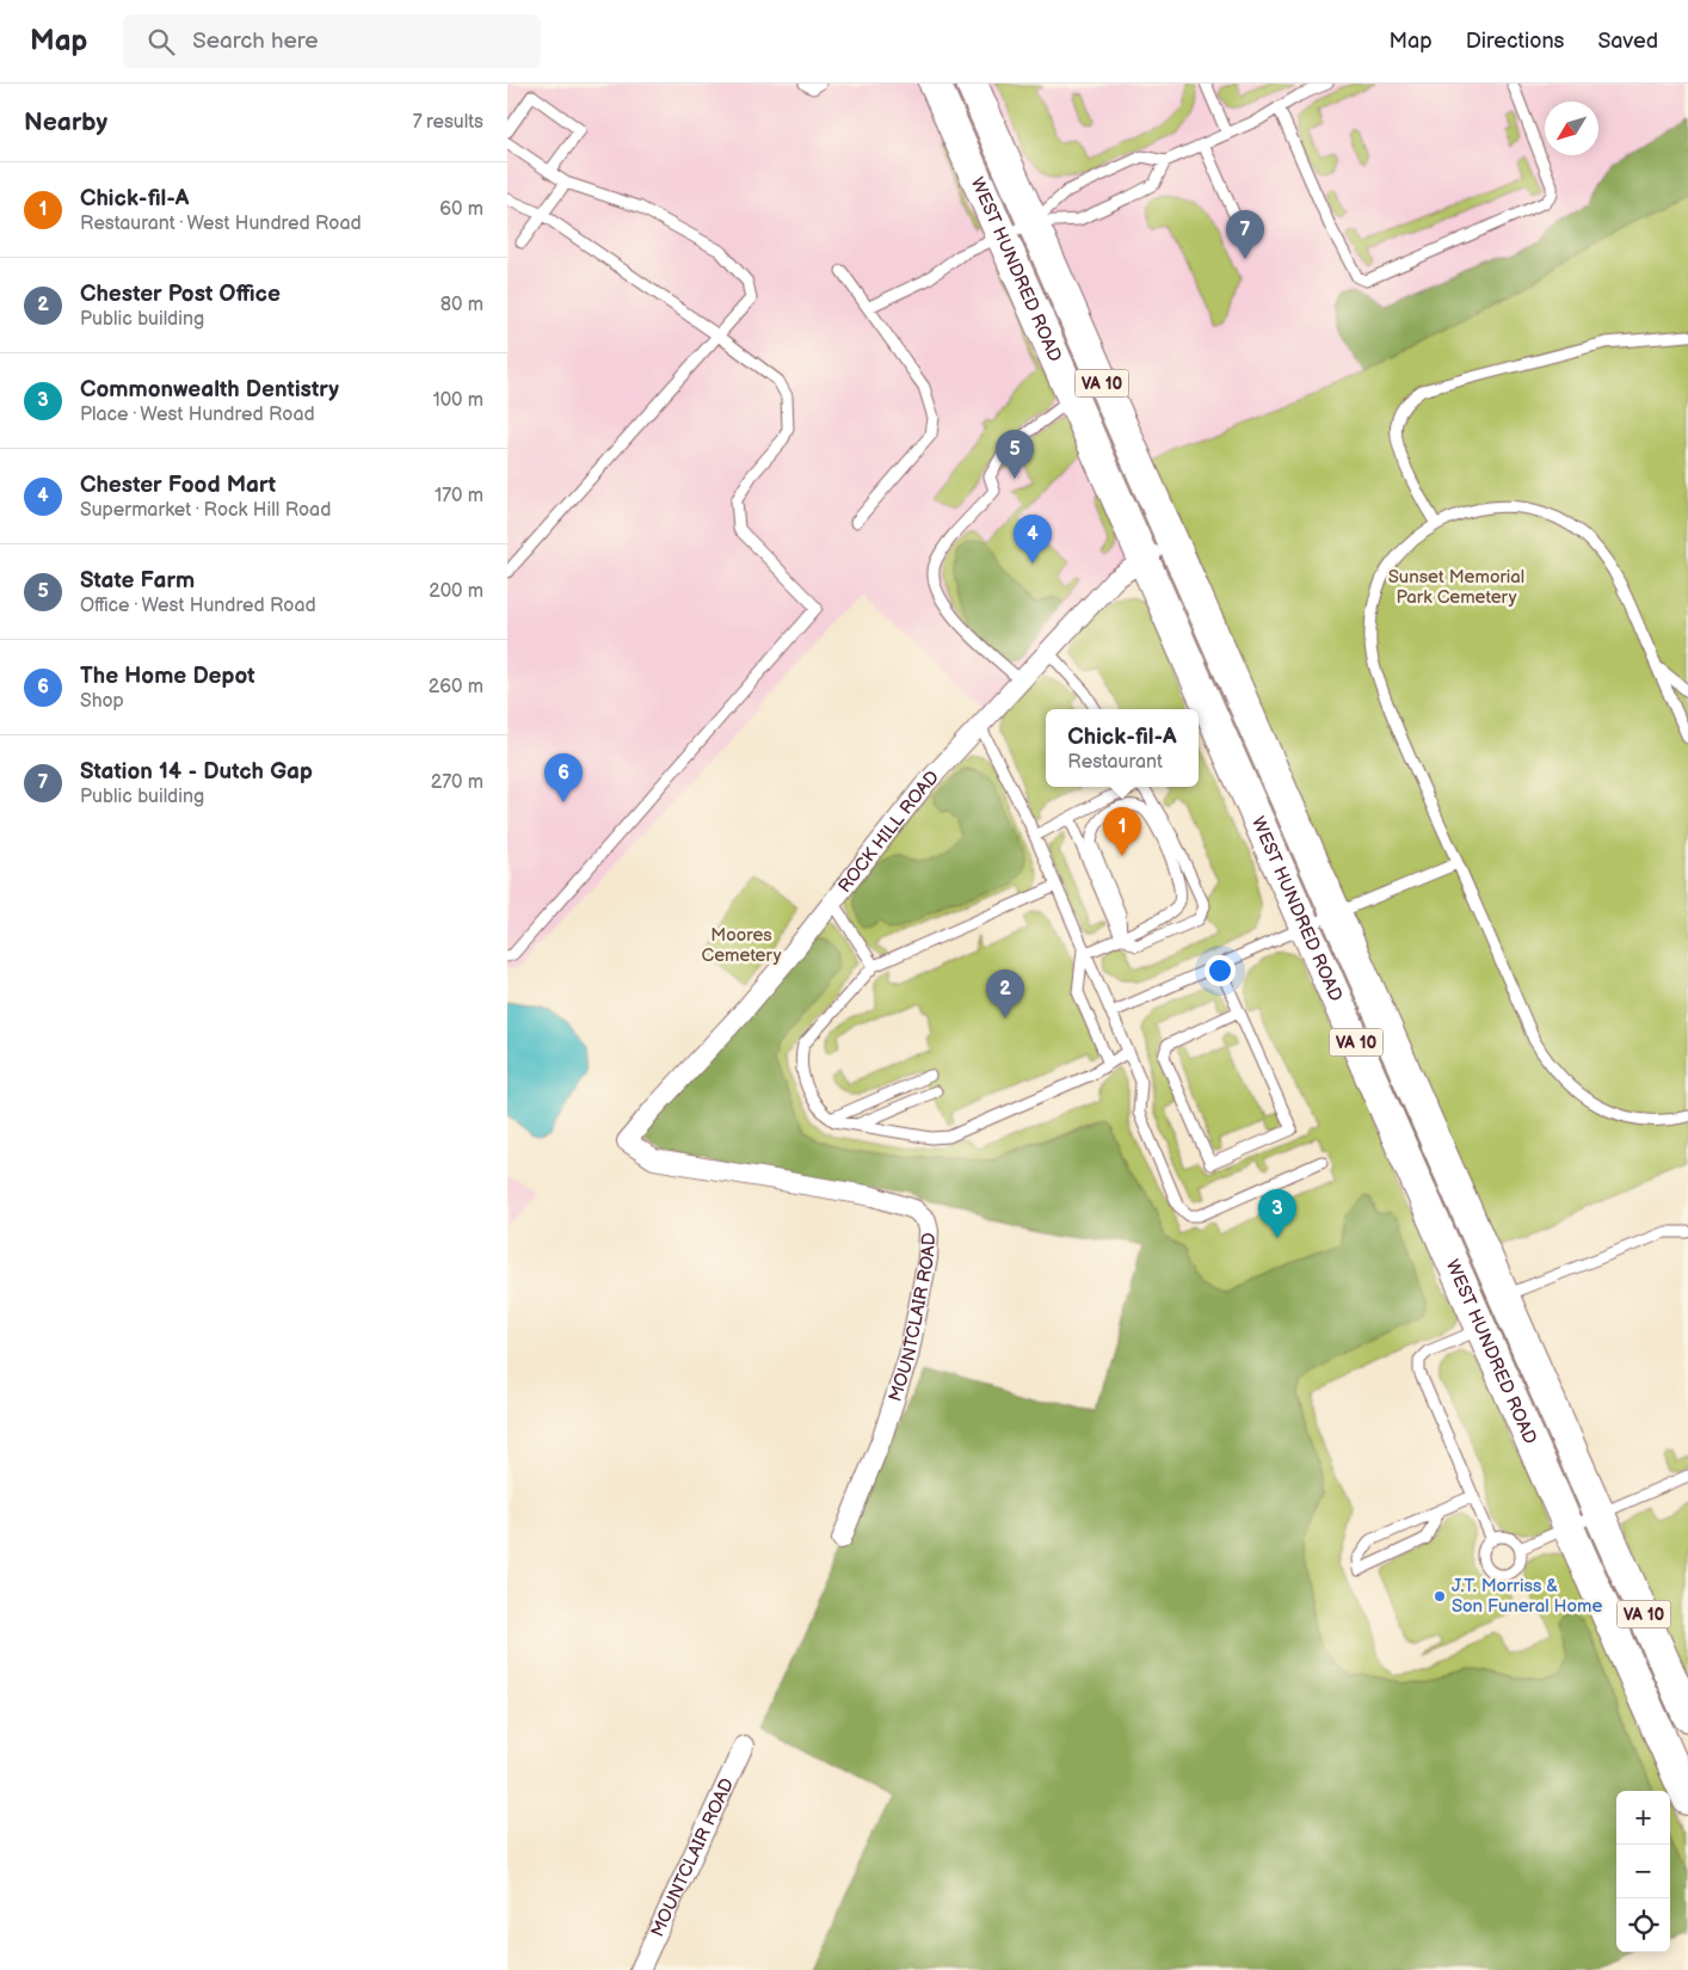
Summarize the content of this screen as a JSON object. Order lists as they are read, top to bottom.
{
  "streets": {
    "main road": ["WEST HUNDRED ROAD", "VA 10"],
    "street": ["ROCK HILL ROAD", "MOUNTCLAIR ROAD"]
  },
  "crossings": [
    ["WEST HUNDRED ROAD", "ROCK HILL ROAD"],
    ["ROCK HILL ROAD", "MOUNTCLAIR ROAD"]
  ],
  "parks": ["Sunset Memorial Park Cemetery", "Moores Cemetery"],
  "places": ["J.T. Morriss & Son Funeral Home"],
  "north": "bottom left",
  "page": {
    "header": "Map",
    "search": "Search here",
    "nav": ["Map", "Directions", "Saved"],
    "heading": ["Nearby", "7 results"],
    "list": [
      {
        "mark": "1",
        "name": "Chick-fil-A",
        "note": "Restaurant · West Hundred Road",
        "value": "60 m"
      },
      {
        "mark": "2",
        "name": "Chester Post Office",
        "note": "Public building",
        "value": "80 m"
      },
      {
        "mark": "3",
        "name": "Commonwealth Dentistry",
        "note": "Place · West Hundred Road",
        "value": "100 m"
      },
      {
        "mark": "4",
        "name": "Chester Food Mart",
        "note": "Supermarket · Rock Hill Road",
        "value": "170 m"
      },
      {
        "mark": "5",
        "name": "State Farm",
        "note": "Office · West Hundred Road",
        "value": "200 m"
      },
      {
        "mark": "6",
        "name": "The Home Depot",
        "note": "Shop",
        "value": "260 m"
      },
      {
        "mark": "7",
        "name": "Station 14 - Dutch Gap",
        "note": "Public building",
        "value": "270 m"
      }
    ],
    "pins": [
      "7",
      "5",
      "4",
      "6",
      "1",
      "2",
      "3"
    ],
    "popup": ["Chick-fil-A", "Restaurant"],
    "map_buttons": ["+", "−"]
  }
}
